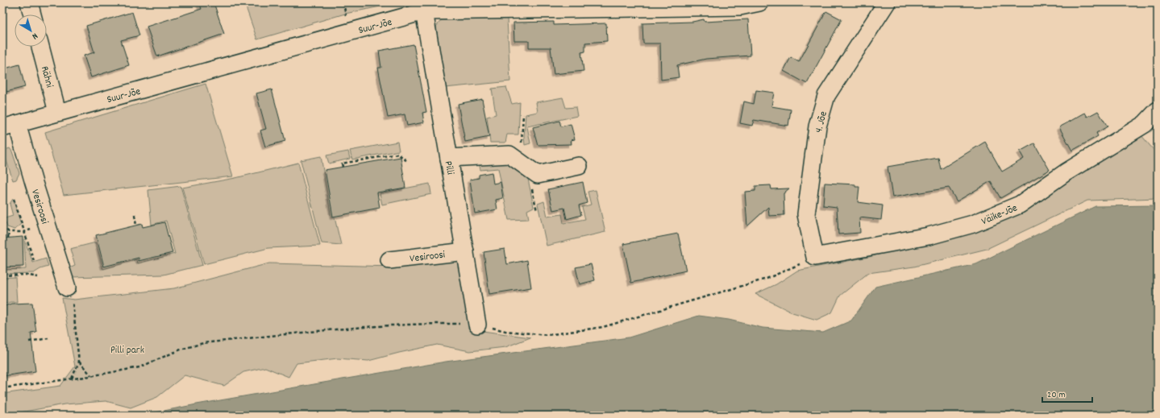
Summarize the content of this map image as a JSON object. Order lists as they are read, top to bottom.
{
  "streets": {
    "street": [
      "Suur-Jõe",
      "Rähni",
      "4. Jõe",
      "Pilli",
      "Vesiroosi",
      "Väike-Jõe"
    ]
  },
  "crossings": [
    ["Suur-Jõe", "Rähni"],
    ["Suur-Jõe", "Pilli"],
    ["Suur-Jõe", "Vesiroosi"],
    ["4. Jõe", "Väike-Jõe"],
    ["Pilli", "Vesiroosi"]
  ],
  "parks": ["Pilli park"],
  "scale_bar": "20 m",
  "north": "bottom right"
}
